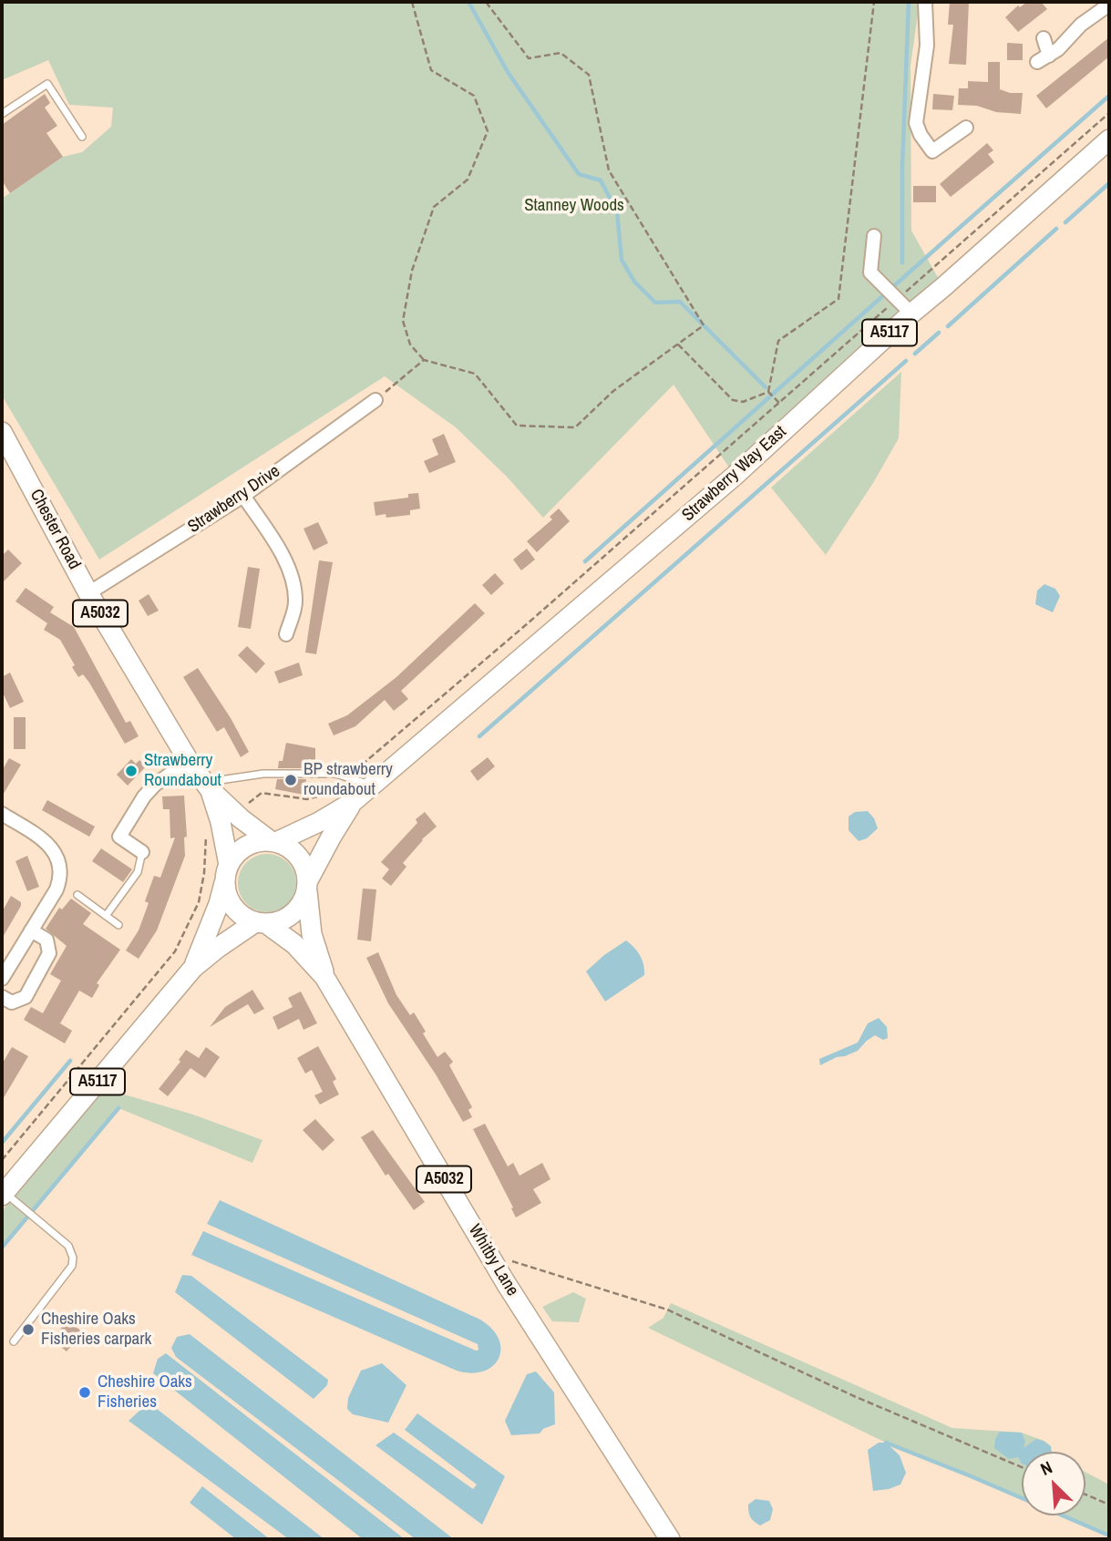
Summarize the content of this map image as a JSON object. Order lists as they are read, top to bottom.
{
  "streets": {
    "main road": [
      "A5117",
      "Strawberry Way East",
      "Chester Road",
      "A5032",
      "Whitby Lane"
    ],
    "street": ["Strawberry Drive"]
  },
  "crossings": [
    ["A5117", "Strawberry Way East"],
    ["A5117", "Chester Road"],
    ["A5117", "Whitby Lane"],
    ["Strawberry Way East", "Chester Road"],
    ["Strawberry Way East", "Whitby Lane"],
    ["Strawberry Drive", "Chester Road"],
    ["Chester Road", "Whitby Lane"]
  ],
  "parks": ["Stanney Woods"],
  "places": [
    "Strawberry Roundabout",
    "BP strawberry roundabout",
    "Cheshire Oaks Fisheries carpark",
    "Cheshire Oaks Fisheries"
  ],
  "north": "top left"
}
